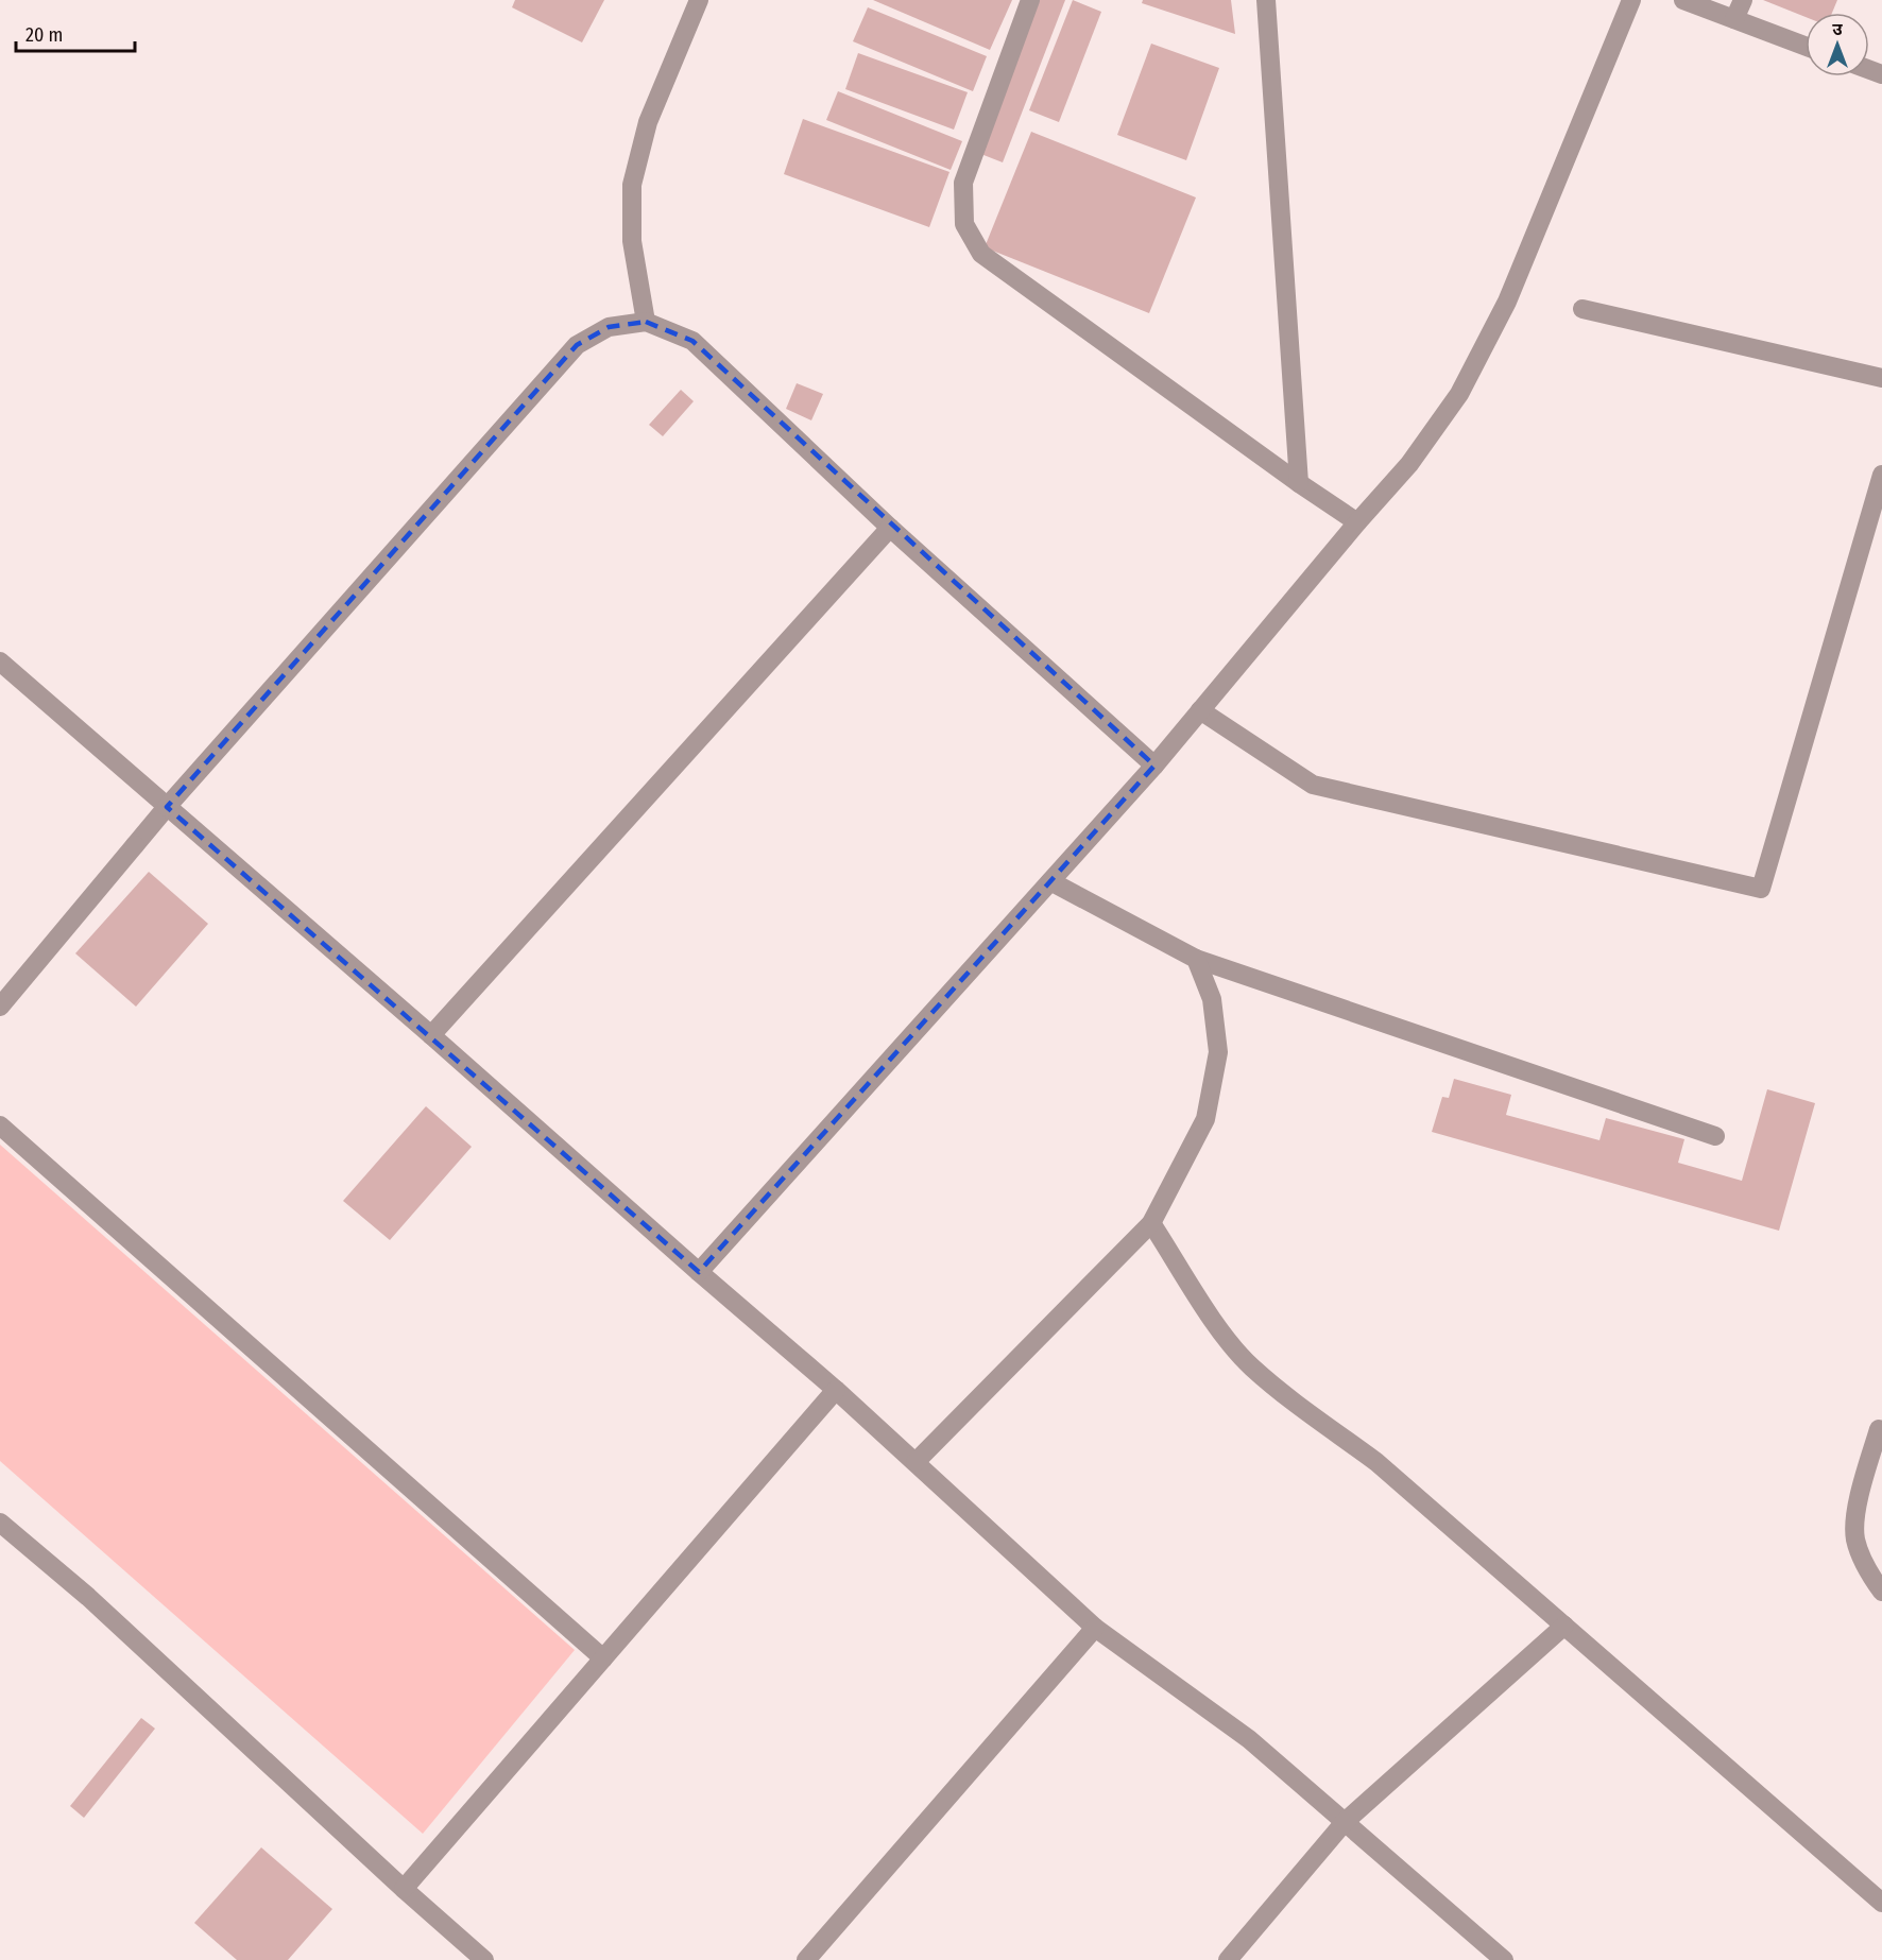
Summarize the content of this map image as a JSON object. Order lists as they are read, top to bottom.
{
  "scale_bar": "20 m",
  "north": "top"
}
